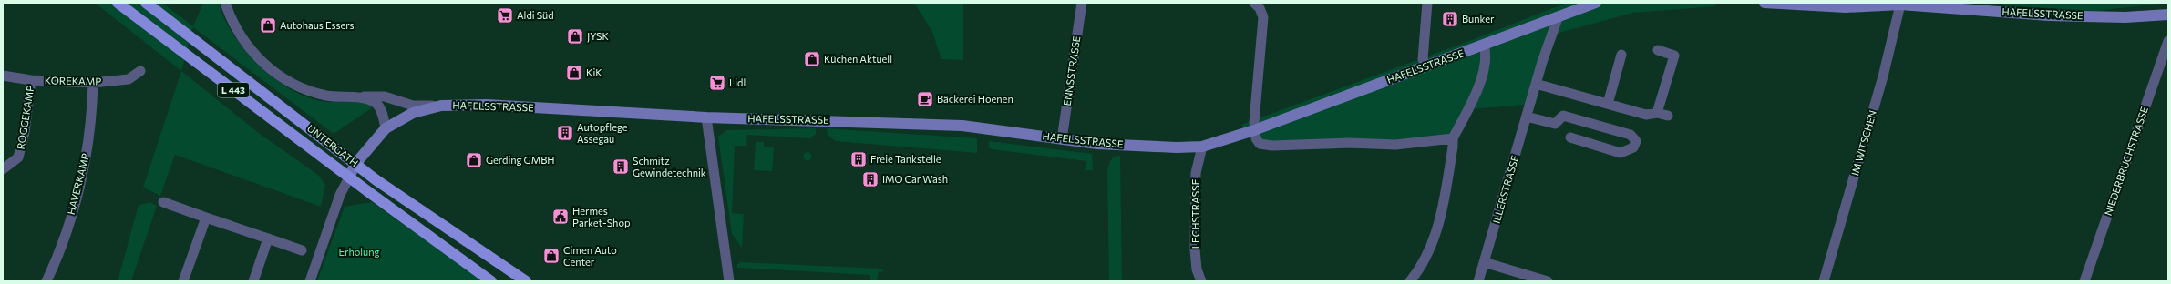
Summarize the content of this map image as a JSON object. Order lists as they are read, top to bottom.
{
  "streets": {
    "main road": ["HAFELSSTRASSE", "L 443", "UNTERGATH"],
    "street": [
      "ENNSSTRASSE",
      "KOREKAMP",
      "ROGGEKAMP",
      "IM WITSCHEN",
      "NIEDERBRUCHSTRASSE",
      "HAVERKAMP",
      "ILLERSTRASSE",
      "LECHSTRASSE"
    ]
  },
  "crossings": [
    ["HAFELSSTRASSE", "ENNSSTRASSE"],
    ["HAFELSSTRASSE", "IM WITSCHEN"],
    ["HAFELSSTRASSE", "UNTERGATH"],
    ["HAFELSSTRASSE", "ILLERSTRASSE"],
    ["HAFELSSTRASSE", "LECHSTRASSE"],
    ["KOREKAMP", "ROGGEKAMP"],
    ["KOREKAMP", "HAVERKAMP"]
  ],
  "parks": ["Erholung"],
  "places": {
    "supermarket": ["Aldi Süd", "Lidl"],
    "building": [
      "Bunker",
      "Autopflege Assegau",
      "Freie Tankstelle",
      "Schmitz Gewindetechnik",
      "IMO Car Wash"
    ],
    "shop": [
      "Autohaus Essers",
      "JYSK",
      "Küchen Aktuell",
      "KiK",
      "Gerding GMBH",
      "Cimen Auto Center"
    ],
    "cafe": ["Bäckerei Hoenen"],
    "public building": ["Hermes Parket-Shop"]
  }
}
